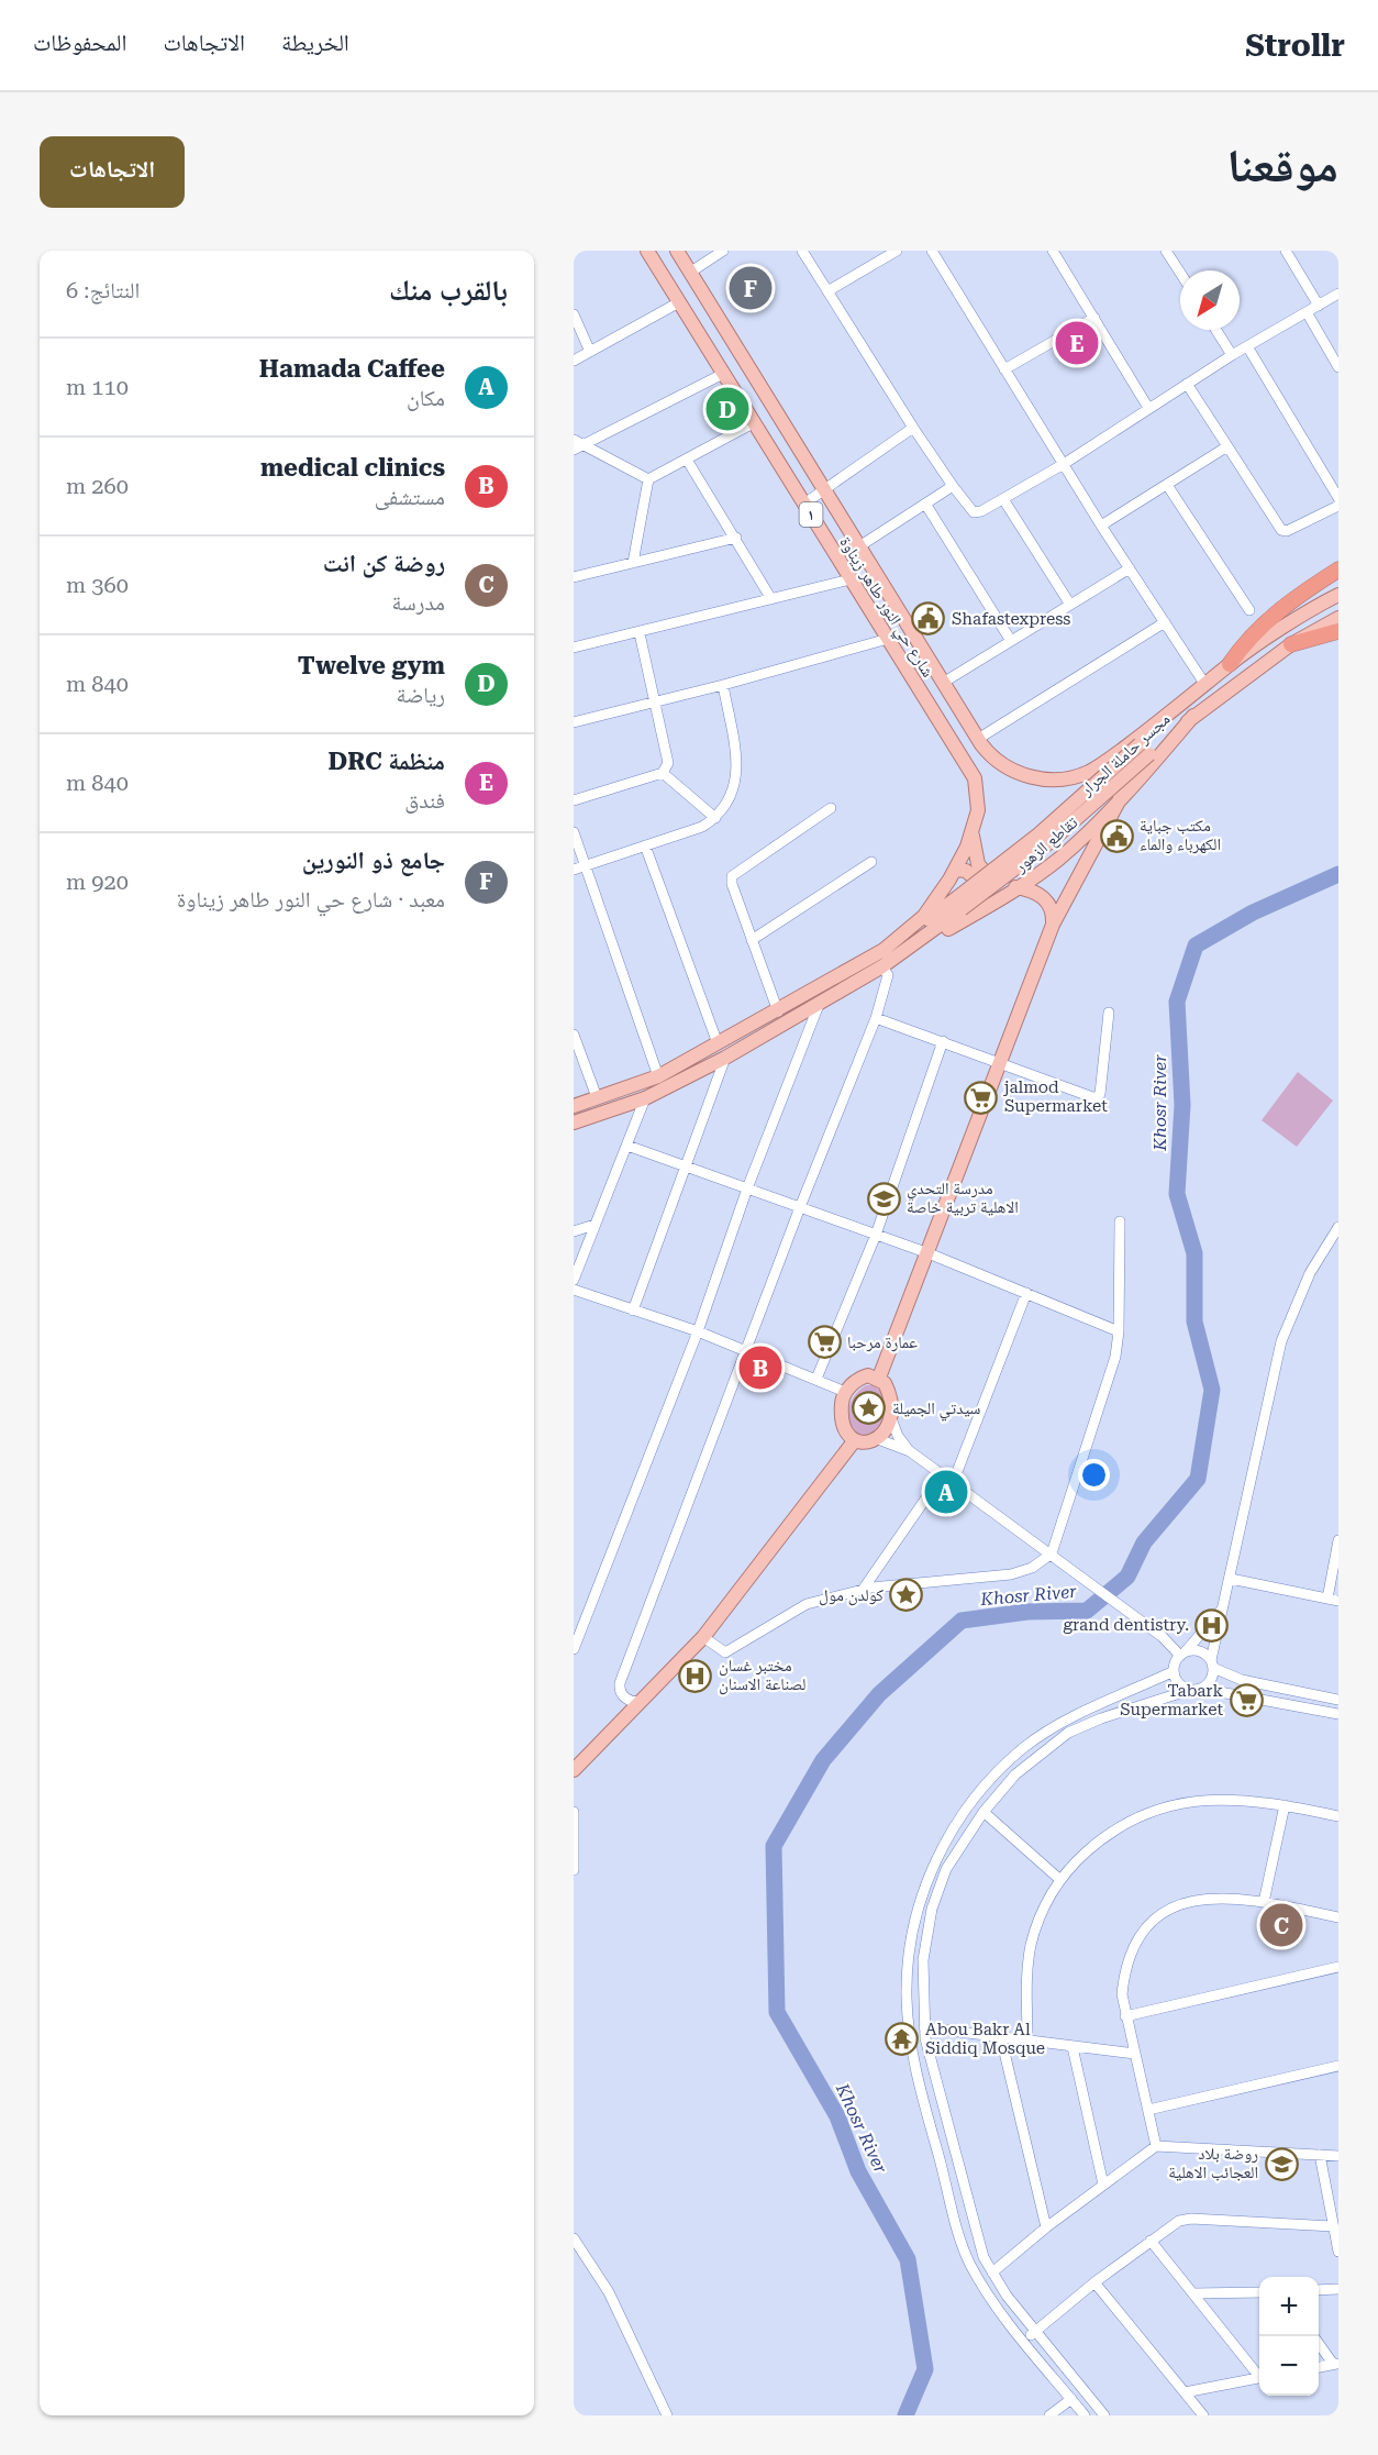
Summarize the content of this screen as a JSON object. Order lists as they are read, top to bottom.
{
  "streets": {
    "main road": [
      "١",
      "شارع حي النور طاهر زيناوة",
      "مجسر حاملة الجرار",
      "تقاطع الزهور"
    ]
  },
  "crossings": [
    ["مجسر حاملة الجرار", "تقاطع الزهور"]
  ],
  "water": ["Khosr River"],
  "places": {
    "public building": ["Shafastexpress", "مكتب جباية الكهرباء والماء"],
    "supermarket": ["jalmod Supermarket", "عمارة مرحبا", "Tabark Supermarket"],
    "school or university": ["مدرسة التحدي الاهلية تربية خاصة", "روضة بلاد العجائب الاهلية"],
    "place": ["سيدتي الجميلة", "كولدن مول"],
    "hospital": ["grand dentistry.", "مختبر غسان لصناعة الاسنان"],
    "temple": ["Abou Bakr Al Siddiq Mosque"]
  },
  "north": "bottom left",
  "page": {
    "header": "Strollr",
    "nav": ["الخريطة", "الاتجاهات", "المحفوظات"],
    "title": "موقعنا",
    "buttons": "الاتجاهات",
    "heading": ["بالقرب منك", "النتائج: 6"],
    "pins": [
      "F",
      "E",
      "D",
      "B",
      "A",
      "C"
    ],
    "list": [
      {
        "mark": "A",
        "name": "Hamada Caffee",
        "note": "مكان",
        "value": "110 m"
      },
      {
        "mark": "B",
        "name": "medical clinics",
        "note": "مستشفى",
        "value": "260 m"
      },
      {
        "mark": "C",
        "name": "روضة كن انت",
        "note": "مدرسة",
        "value": "360 m"
      },
      {
        "mark": "D",
        "name": "Twelve gym",
        "note": "رياضة",
        "value": "840 m"
      },
      {
        "mark": "E",
        "name": "منظمة DRC",
        "note": "فندق",
        "value": "840 m"
      },
      {
        "mark": "F",
        "name": "جامع ذو النورين",
        "note": "معبد · شارع حي النور طاهر زيناوة",
        "value": "920 m"
      }
    ],
    "map_buttons": ["+", "−"]
  }
}
